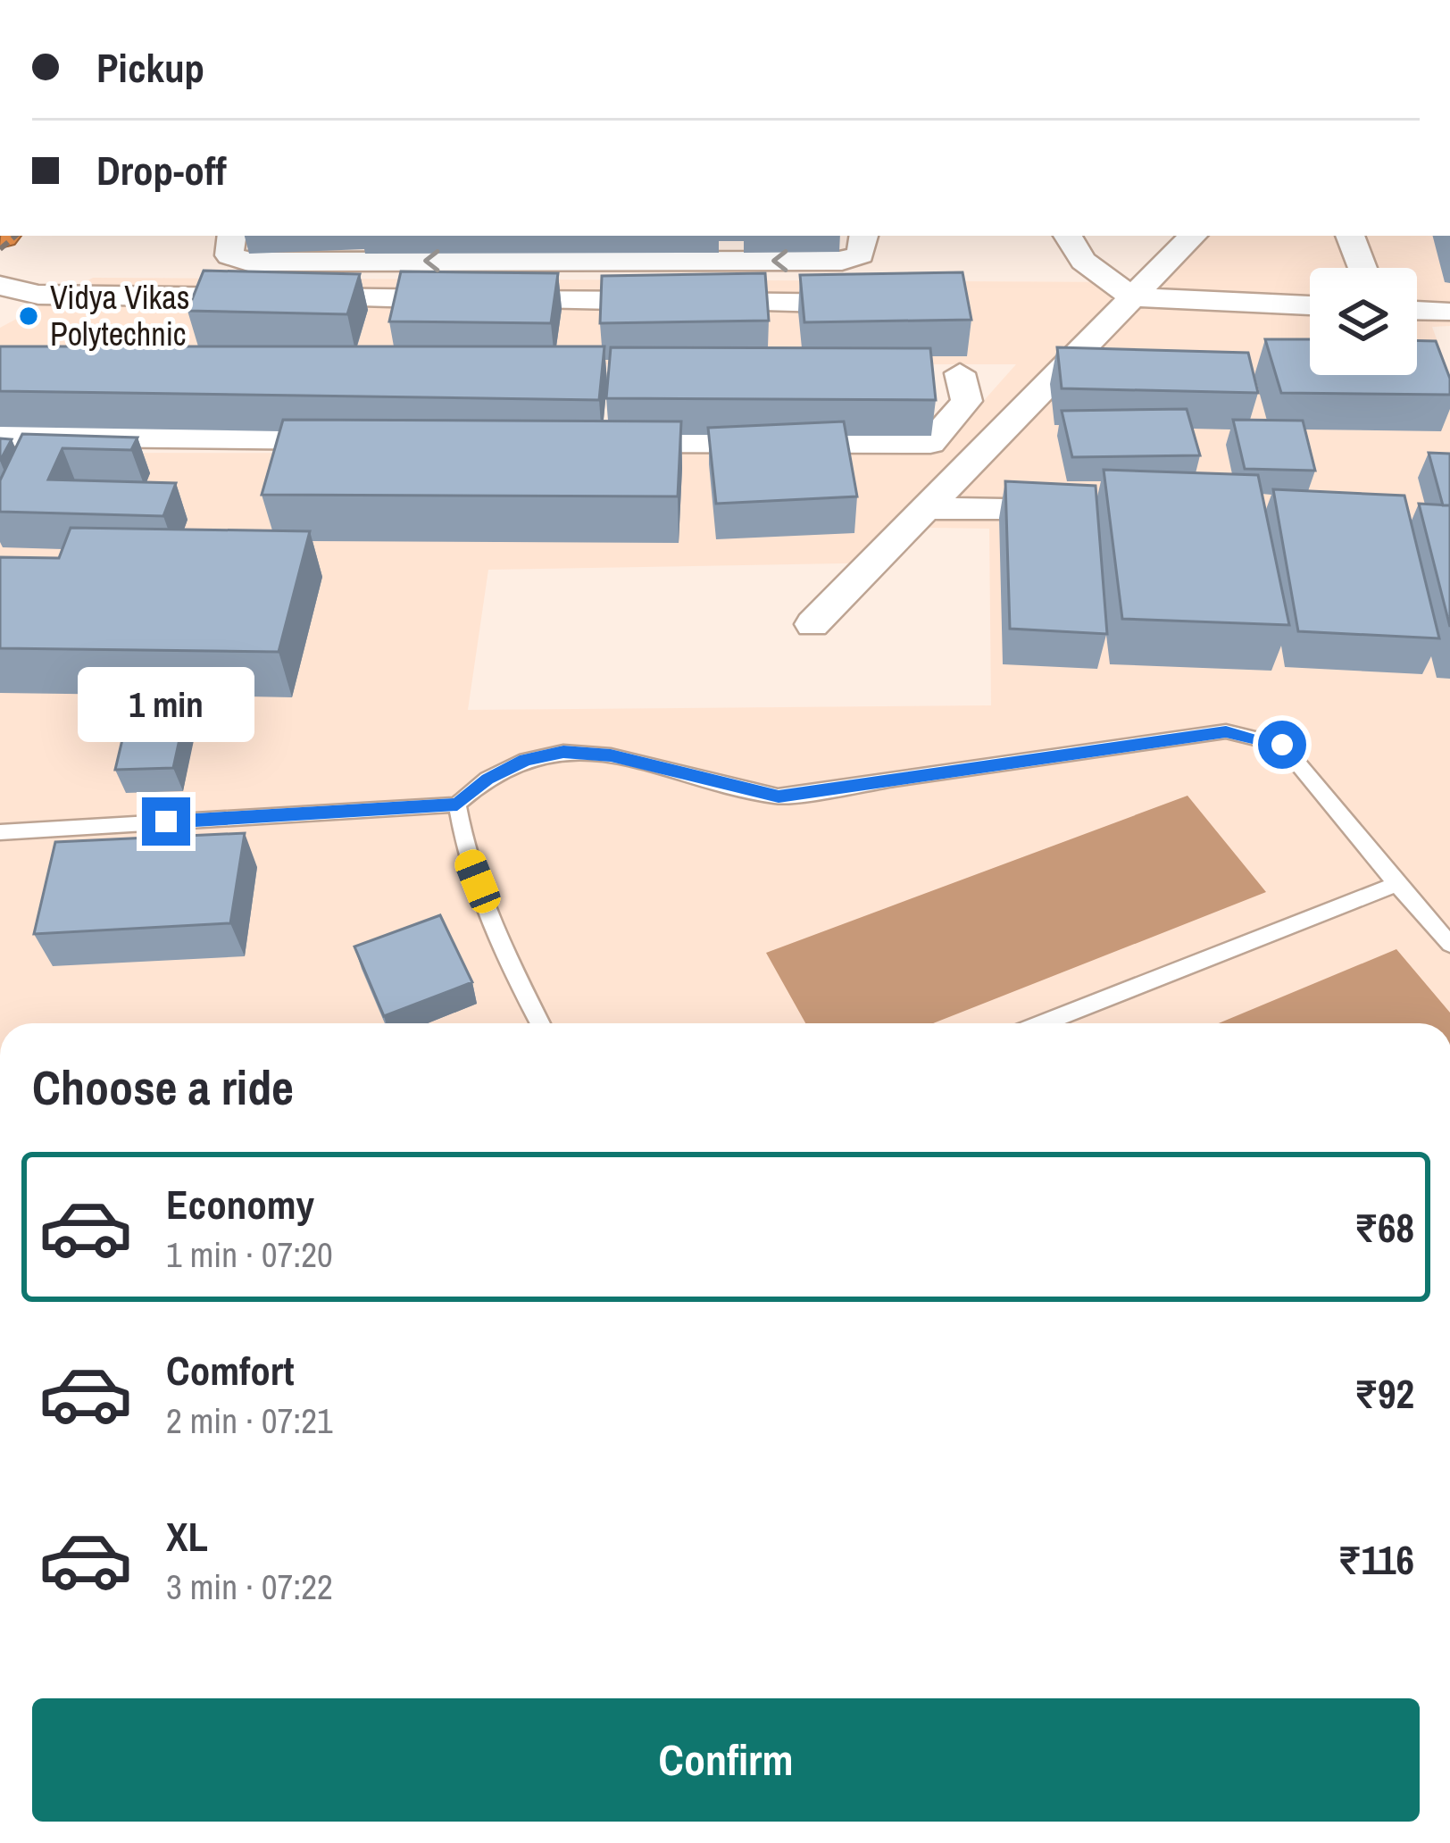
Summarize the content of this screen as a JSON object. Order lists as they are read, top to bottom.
{
  "places": ["Vidya Vikas Polytechnic"],
  "page": {
    "banner": ["Pickup", "Drop-off"],
    "bubble": "1 min",
    "heading": "Choose a ride",
    "list": [
      {
        "name": "Economy",
        "note": "1 min · 07:20",
        "value": "₹68"
      },
      {
        "name": "Comfort",
        "note": "2 min · 07:21",
        "value": "₹92"
      },
      {
        "name": "XL",
        "note": "3 min · 07:22",
        "value": "₹116"
      }
    ],
    "buttons": "Confirm"
  }
}
